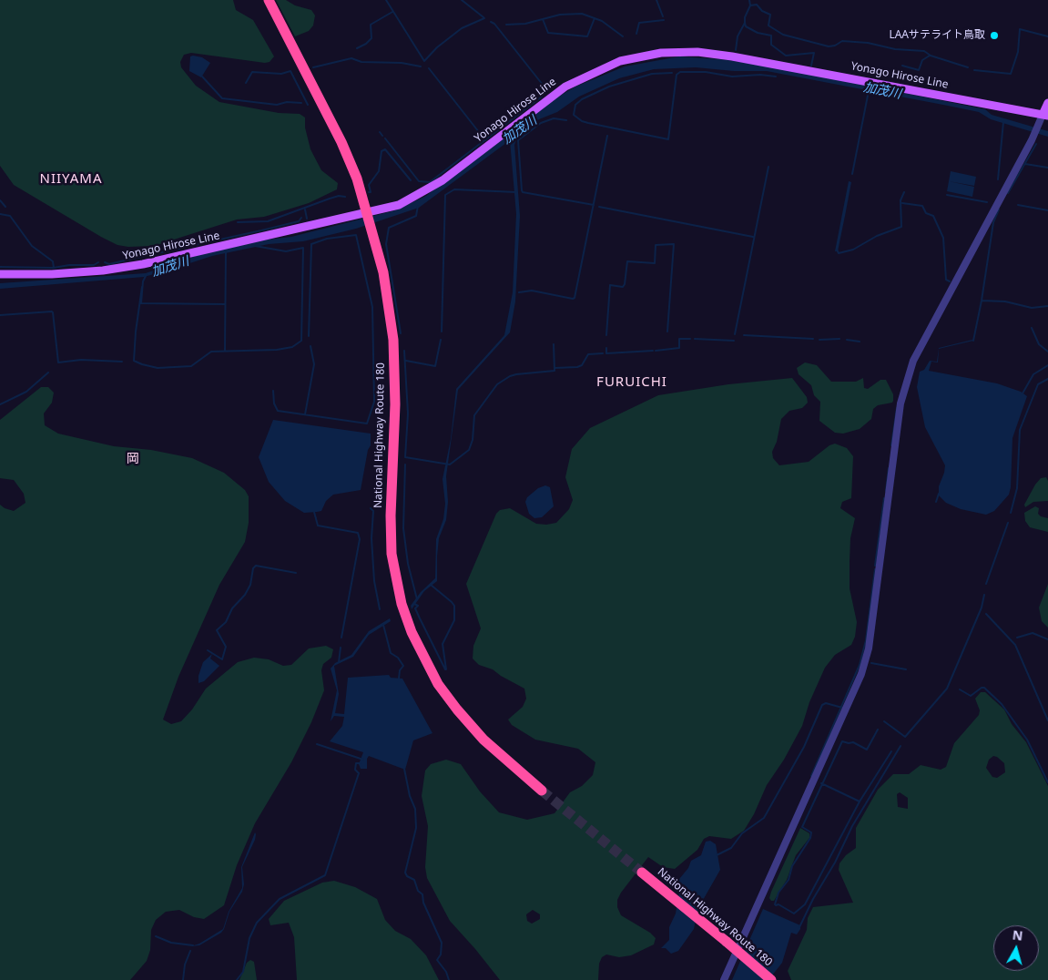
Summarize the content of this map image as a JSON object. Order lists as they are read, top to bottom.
{
  "streets": {
    "highway": ["National Highway Route 180"],
    "main road": ["Yonago Hirose Line"]
  },
  "crossings": [
    ["Yonago Hirose Line", "National Highway Route 180"]
  ],
  "districts": ["NIIYAMA", "FURUICHI", "岡"],
  "water": ["加茂川"],
  "places": ["LAAサテライト鳥取"],
  "north": "top"
}
